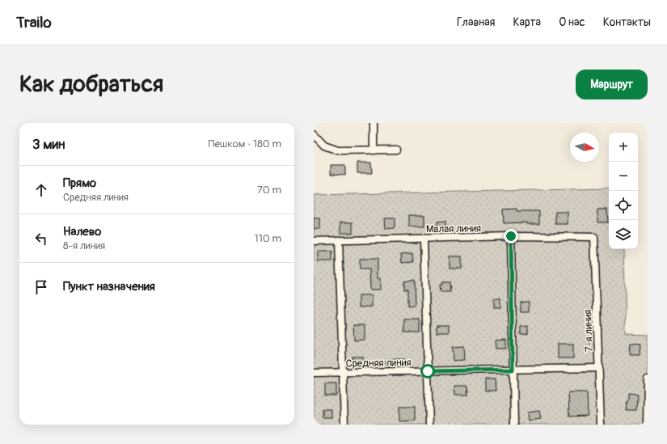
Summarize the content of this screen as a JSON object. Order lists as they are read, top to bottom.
{
  "streets": {
    "street": ["Малая линия", "7-я линия", "Средняя линия"]
  },
  "crossings": [
    ["Малая линия", "7-я линия"],
    ["7-я линия", "Средняя линия"]
  ],
  "north": "right",
  "page": {
    "header": "Trailo",
    "nav": [
      "Главная",
      "Карта",
      "О нас",
      "Контакты"
    ],
    "buttons": "Маршрут",
    "title": "Как добраться",
    "heading": ["3 мин", "Пешком · 180 m"],
    "map_buttons": ["+", "−"],
    "list": [
      ["Прямо", "Средняя линия", "70 m"],
      ["Налево", "8-я линия", "110 m"],
      "Пункт назначения"
    ]
  }
}
